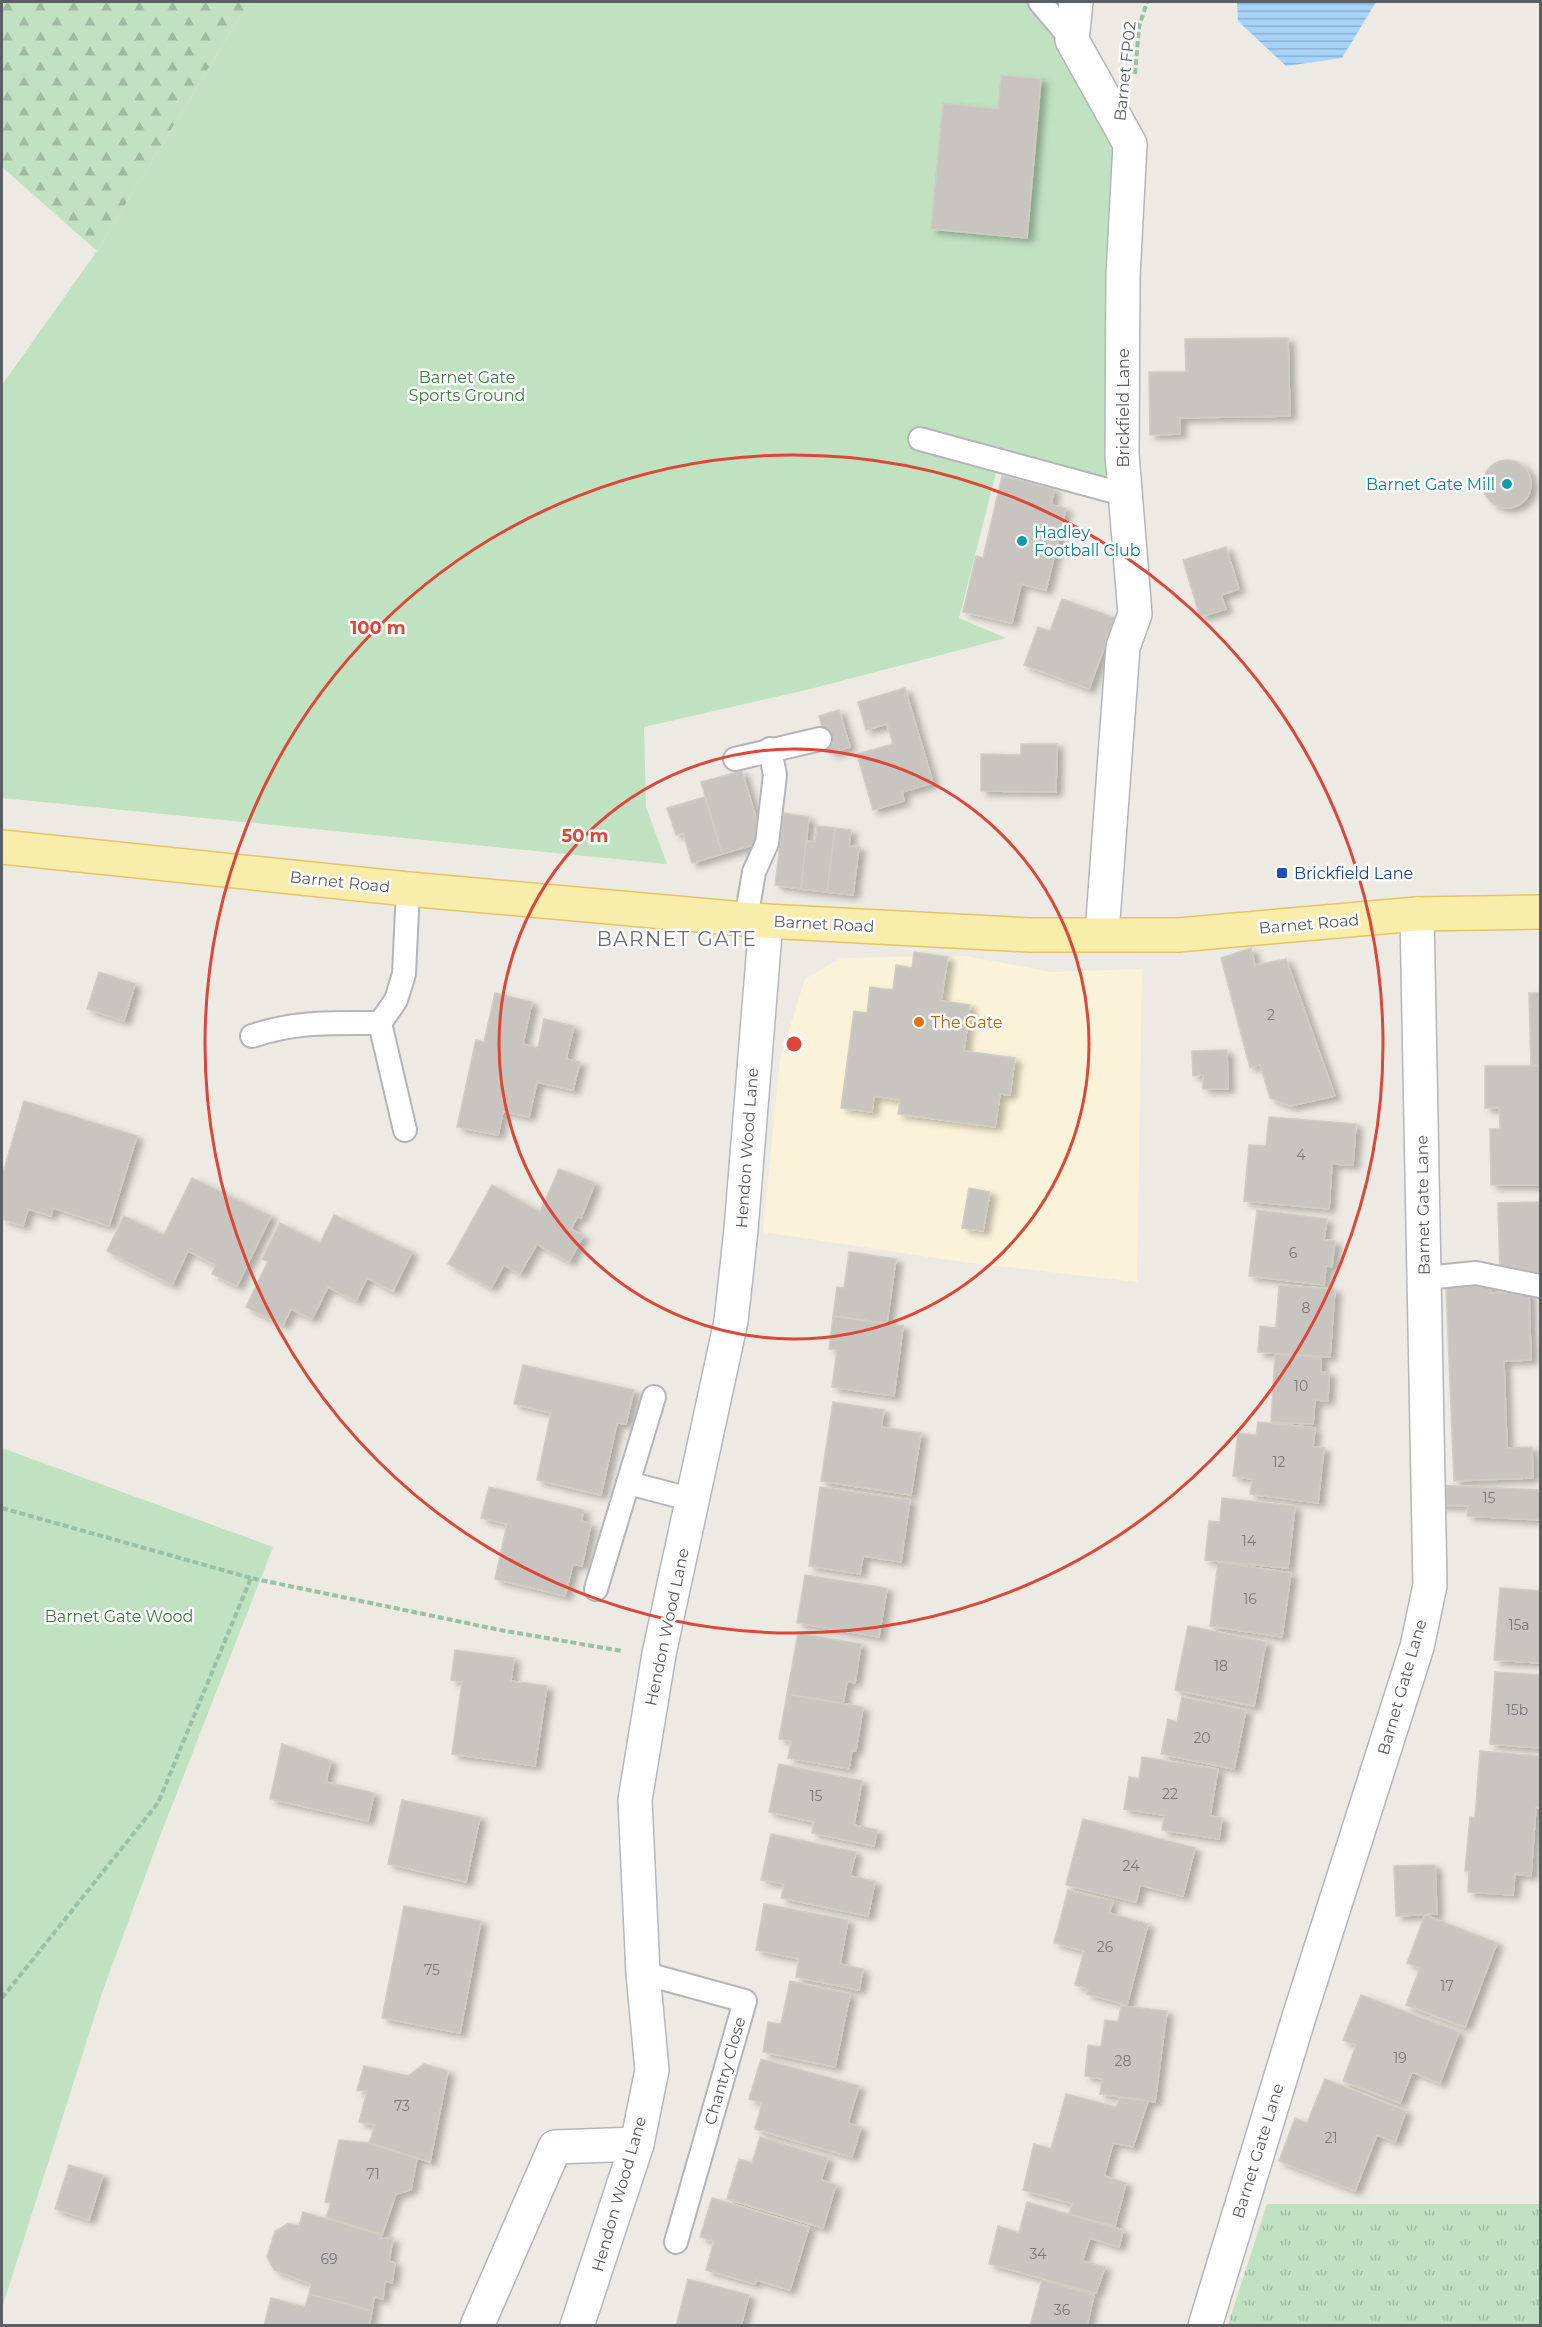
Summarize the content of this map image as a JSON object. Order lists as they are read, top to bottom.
{
  "streets": {
    "main road": ["Barnet Road"],
    "street": ["Brickfield Lane", "Hendon Wood Lane", "Barnet Gate Lane"],
    "lane": ["Chantry Close"],
    "path": ["Barnet FP02"]
  },
  "crossings": [
    ["Brickfield Lane", "Barnet Road"],
    ["Barnet Road", "Hendon Wood Lane"],
    ["Barnet Road", "Barnet Gate Lane"],
    ["Hendon Wood Lane", "Chantry Close"]
  ],
  "districts": ["BARNET GATE"],
  "parks": ["Barnet Gate Sports Ground", "Barnet Gate Wood"],
  "places": {
    "other": ["Barnet Gate Mill", "Hadley Football Club", "The Gate"],
    "transit": ["Brickfield Lane"]
  },
  "house_numbers": [
    "2",
    "4",
    "6",
    "8",
    "10",
    "12",
    "15",
    "14",
    "16",
    "15a",
    "18",
    "15b",
    "20",
    "22",
    "15",
    "24",
    "26",
    "75",
    "17",
    "19",
    "28",
    "73",
    "21",
    "71",
    "34",
    "69",
    "36"
  ],
  "rings": ["100 m", "50 m"]
}
